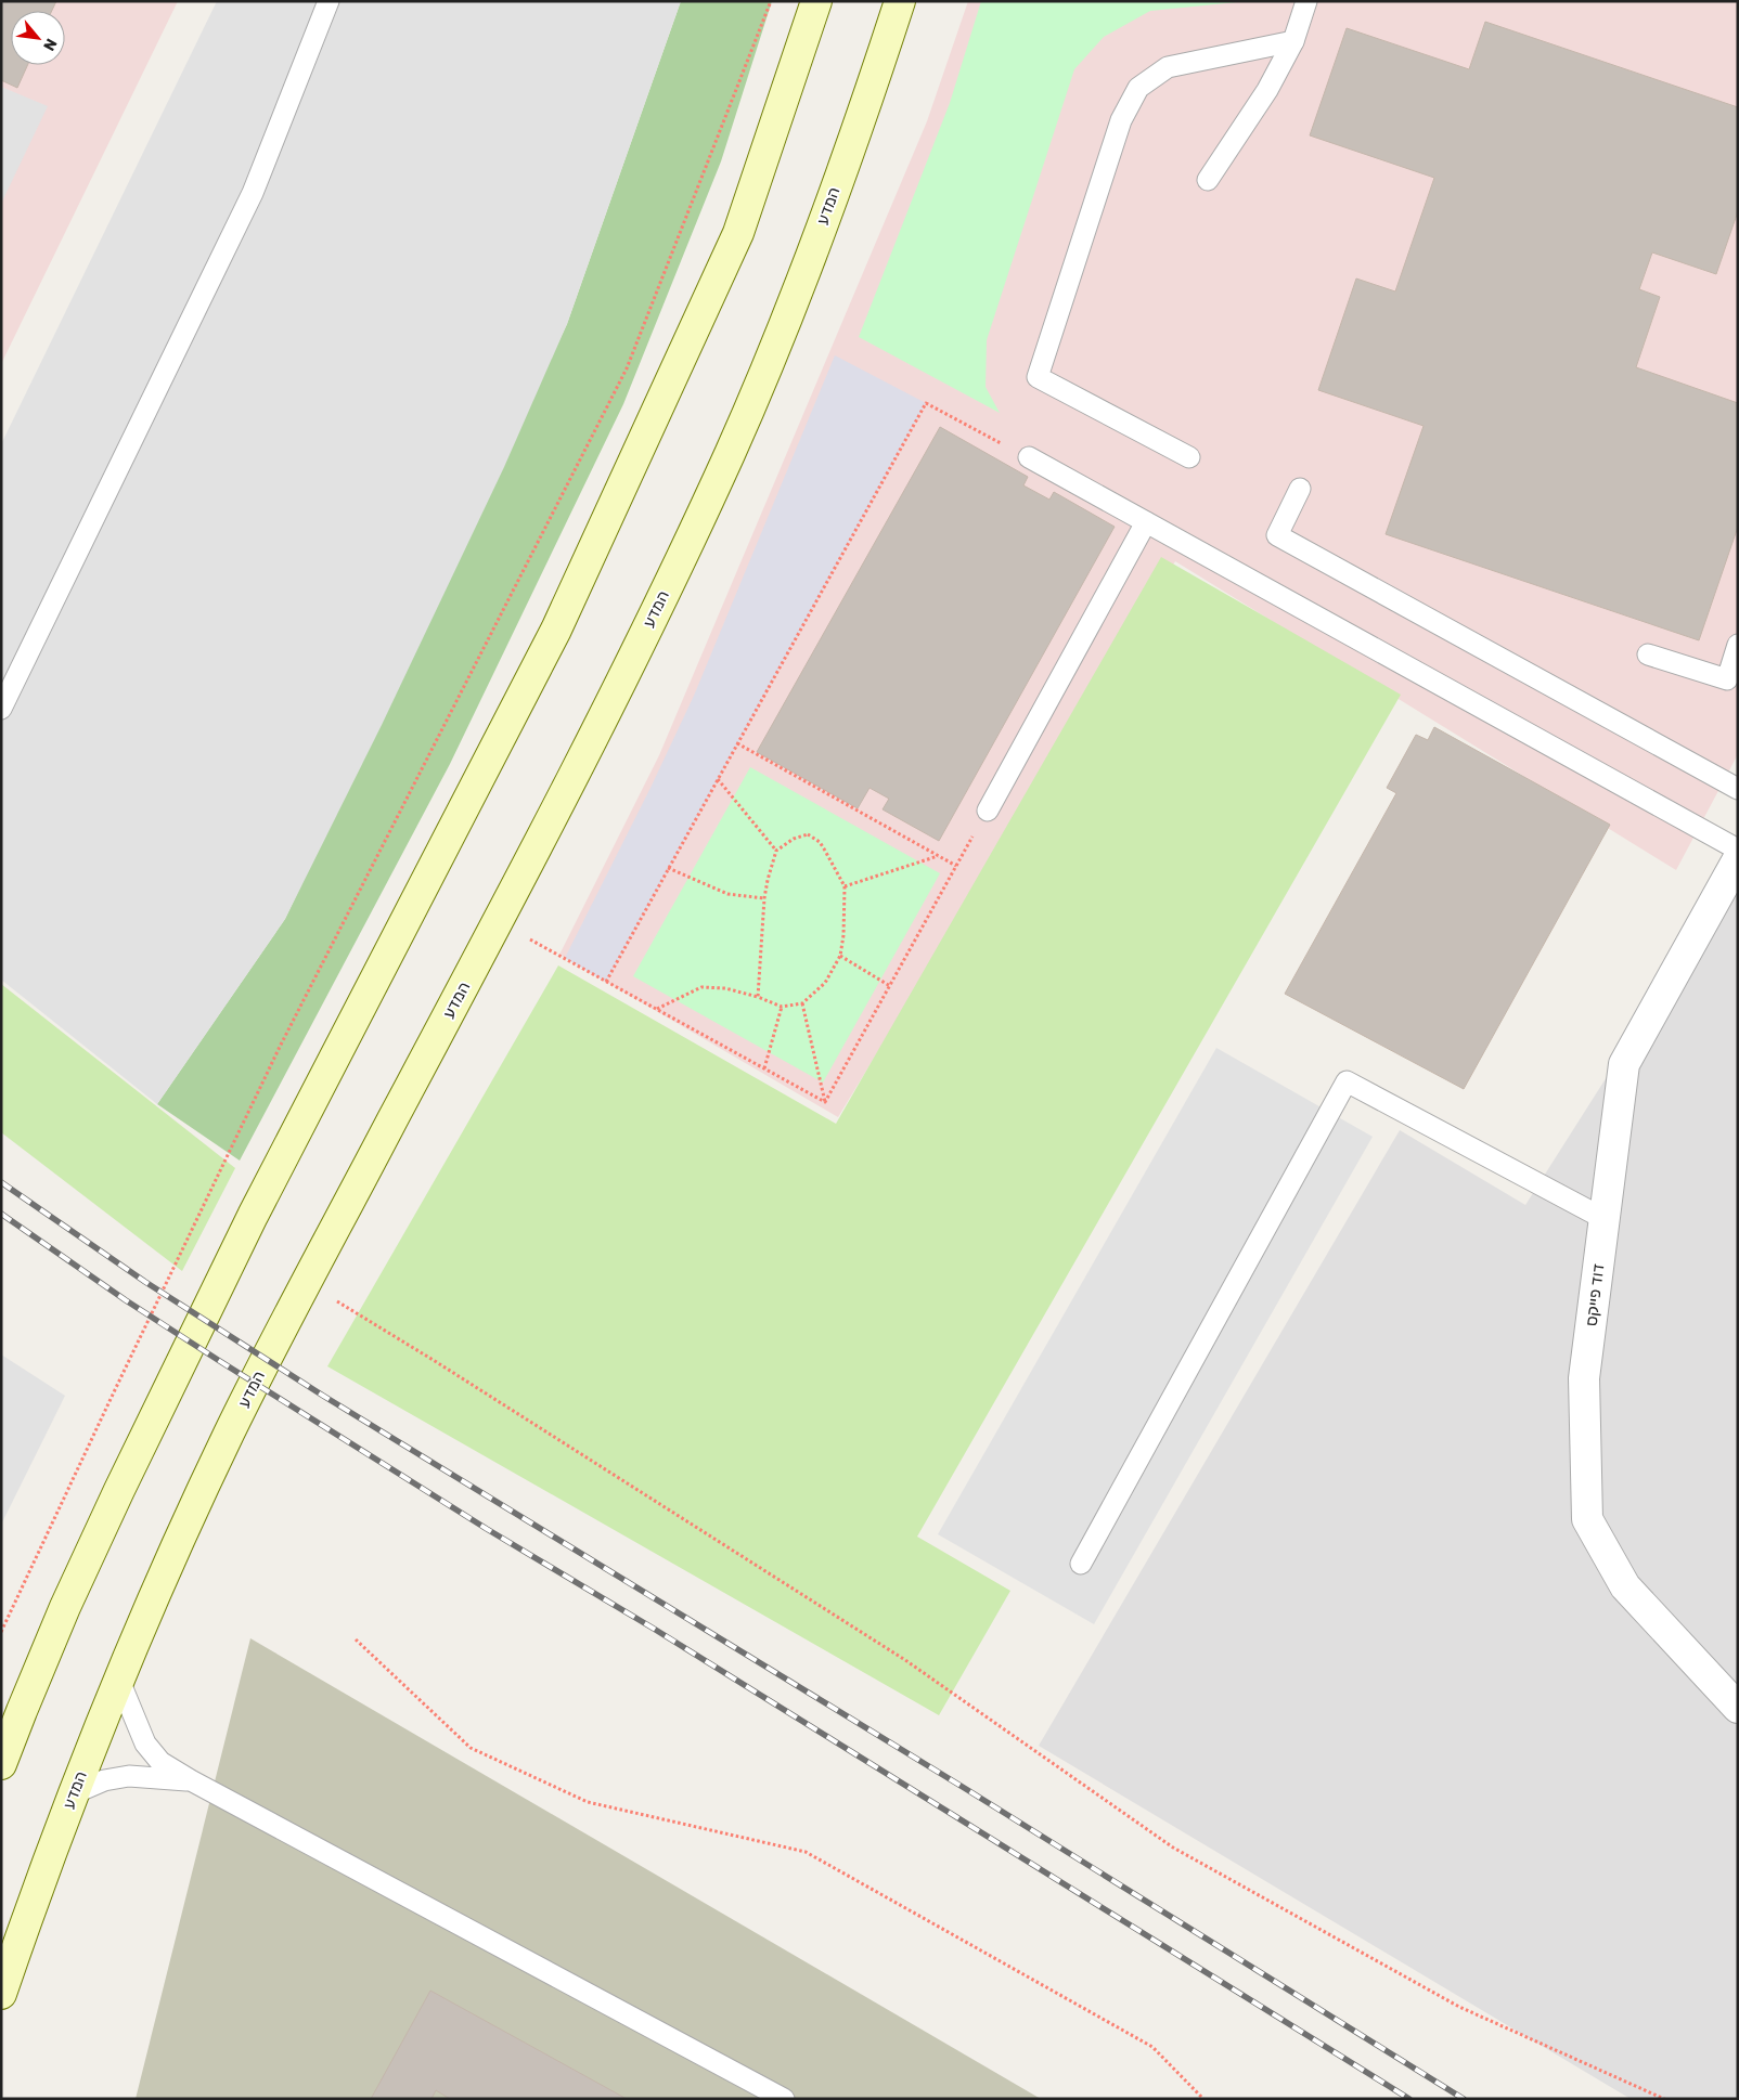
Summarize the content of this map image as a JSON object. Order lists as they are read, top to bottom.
{
  "streets": {
    "main road": ["המדע"],
    "street": ["דוד פייקס"]
  },
  "north": "bottom right"
}
